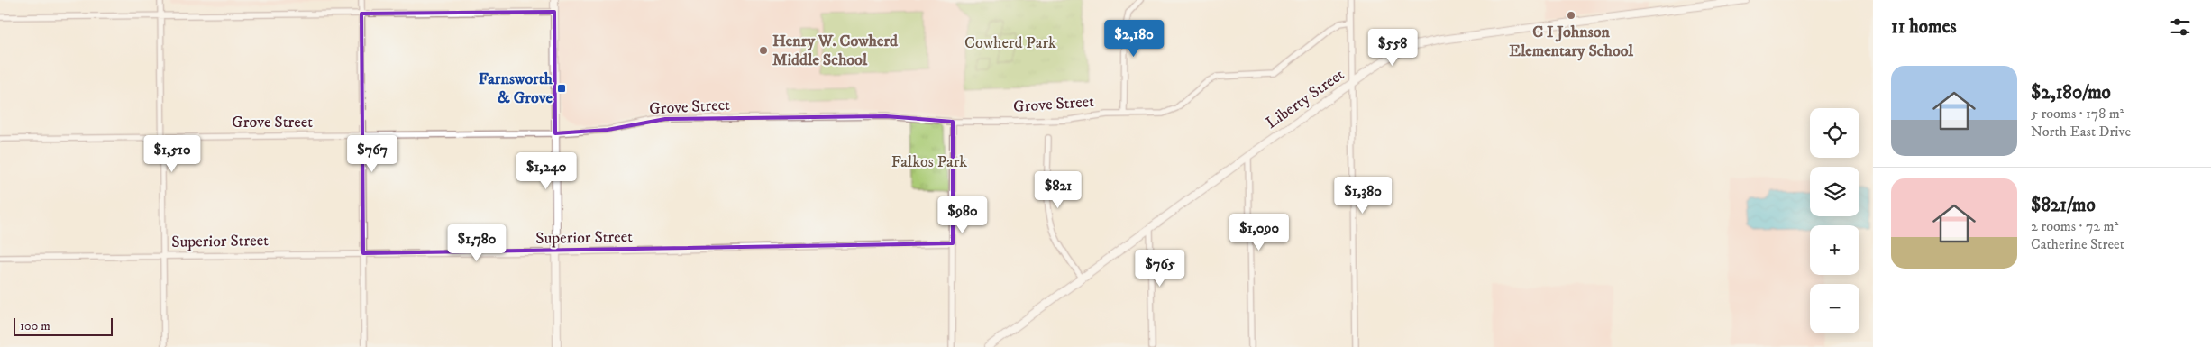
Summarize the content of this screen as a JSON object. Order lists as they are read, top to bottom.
{
  "streets": {
    "street": ["Liberty Street", "Grove Street", "Superior Street"]
  },
  "parks": ["Cowherd Park", "Falkos Park"],
  "places": {
    "other": ["C I Johnson Elementary School", "Henry W. Cowherd Middle School"],
    "transit": ["Farnsworth & Grove"]
  },
  "scale_bar": "100 m",
  "page": {
    "heading": "11 homes",
    "price": [
      "$2,180",
      "$558",
      "$1,510",
      "$767",
      "$1,240",
      "$821",
      "$1,380",
      "$980",
      "$1,090",
      "$1,780",
      "$765"
    ],
    "list": [
      {
        "name": "$2,180/mo",
        "note": "5 rooms · 178 m² · North East Drive"
      },
      {
        "name": "$821/mo",
        "note": "2 rooms · 72 m² · Catherine Street"
      }
    ],
    "map_buttons": ["+", "−"],
    "scale": "100 m"
  }
}
